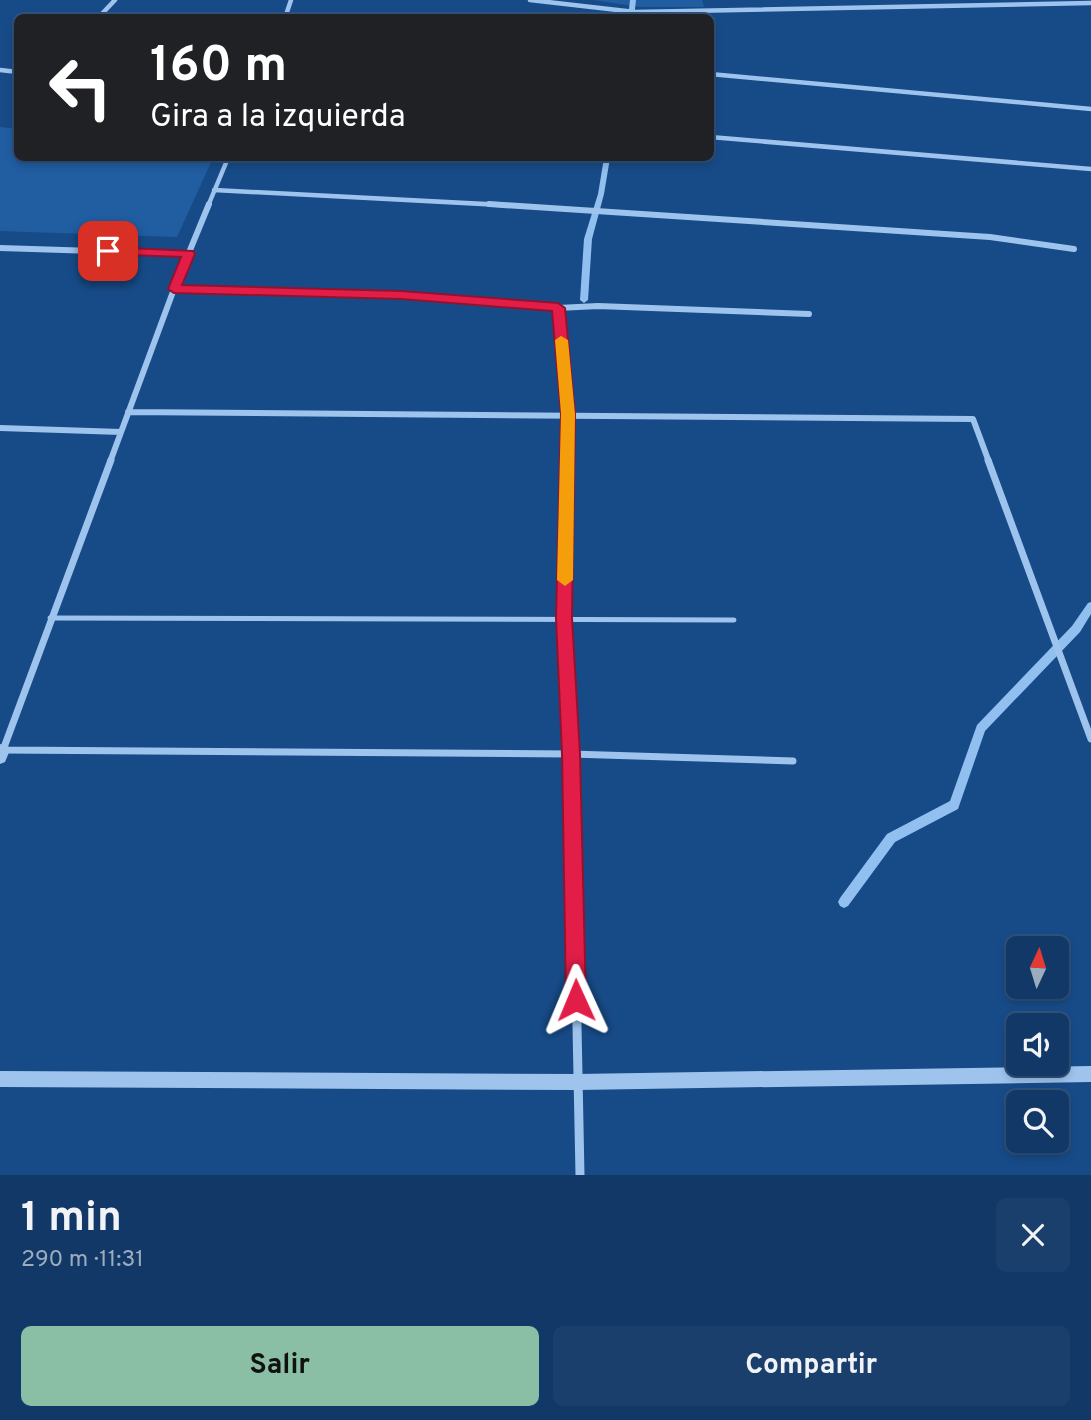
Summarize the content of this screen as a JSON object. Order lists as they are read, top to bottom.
{
  "north": "top",
  "page": {
    "turn": ["160 m", "Gira a la izquierda"],
    "heading": ["1 min", "290 m · 11:31"],
    "buttons": ["Salir", "Compartir"]
  }
}
